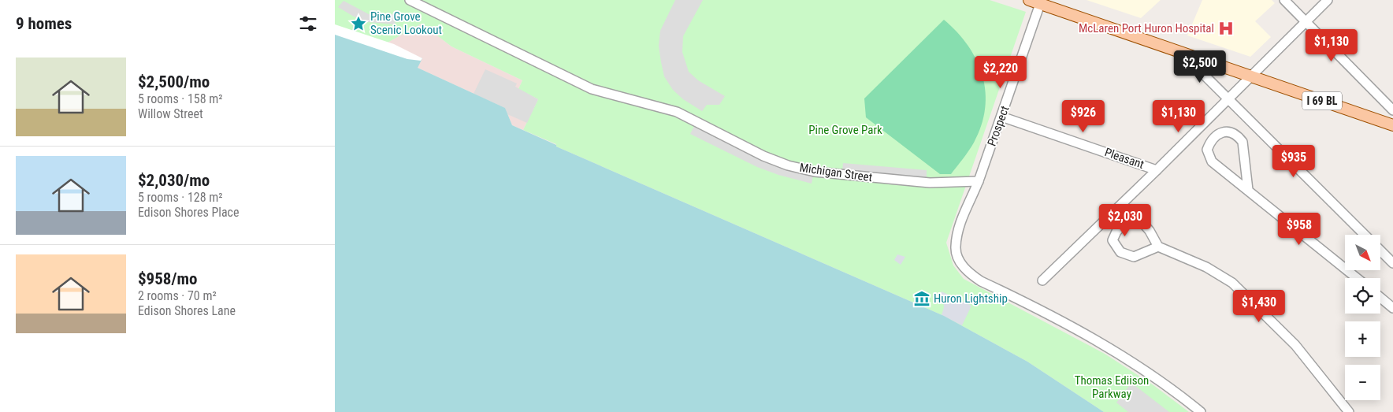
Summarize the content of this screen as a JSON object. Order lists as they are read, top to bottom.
{
  "streets": {
    "main road": ["I 69 BL"],
    "street": ["Prospect", "Pleasant", "Michigan Street"]
  },
  "crossings": [
    ["I 69 BL", "Prospect"],
    ["Prospect", "Pleasant"],
    ["Prospect", "Michigan Street"]
  ],
  "parks": ["Pine Grove Park", "Thomas Ediison Parkway"],
  "places": {
    "place": ["Pine Grove Scenic Lookout"],
    "hospital": ["McLaren Port Huron Hospital"],
    "museum": ["Huron Lightship"]
  },
  "north": "bottom right",
  "page": {
    "heading": "9 homes",
    "price": [
      "$1,130",
      "$2,500",
      "$2,220",
      "$926",
      "$1,130",
      "$935",
      "$2,030",
      "$958",
      "$1,430"
    ],
    "list": [
      {
        "name": "$2,500/mo",
        "note": "5 rooms · 158 m² · Willow Street"
      },
      {
        "name": "$2,030/mo",
        "note": "5 rooms · 128 m² · Edison Shores Place"
      },
      {
        "name": "$958/mo",
        "note": "2 rooms · 70 m² · Edison Shores Lane"
      }
    ],
    "map_buttons": ["+", "−"]
  }
}
